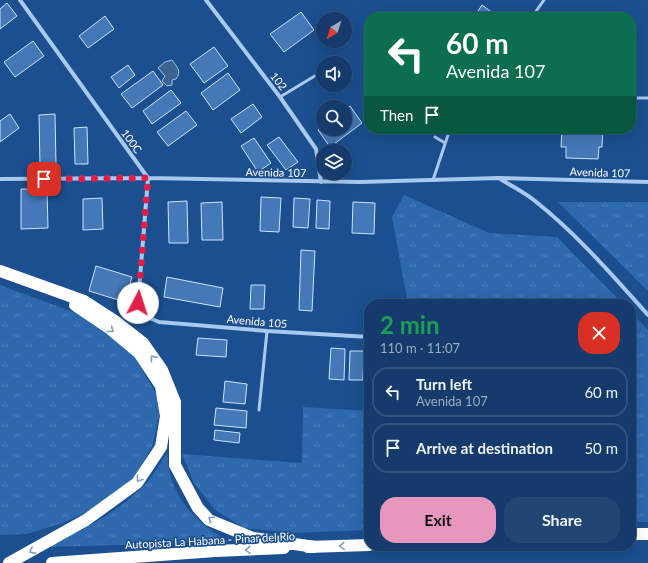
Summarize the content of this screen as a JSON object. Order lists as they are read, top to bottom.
{
  "streets": {
    "highway": ["Autopista La Habana - Pinar del Río"],
    "street": [
      "102",
      "100C",
      "Avenida 107",
      "Avenida 105"
    ]
  },
  "crossings": [
    ["102", "Avenida 107"],
    ["100C", "Avenida 107"],
    ["100C", "Avenida 105"],
    ["Avenida 107", "Avenida 105"]
  ],
  "one_way": ["Autopista La Habana - Pinar del Río"],
  "north": "bottom left",
  "page": {
    "turn": ["60 m", "Avenida 107"],
    "then": "Then",
    "heading": ["2 min", "110 m · 11:07"],
    "list": [
      {
        "name": "Turn left",
        "note": "Avenida 107",
        "value": "60 m"
      },
      {
        "name": "Arrive at destination",
        "value": "50 m"
      }
    ],
    "buttons": ["Exit", "Share"]
  }
}
